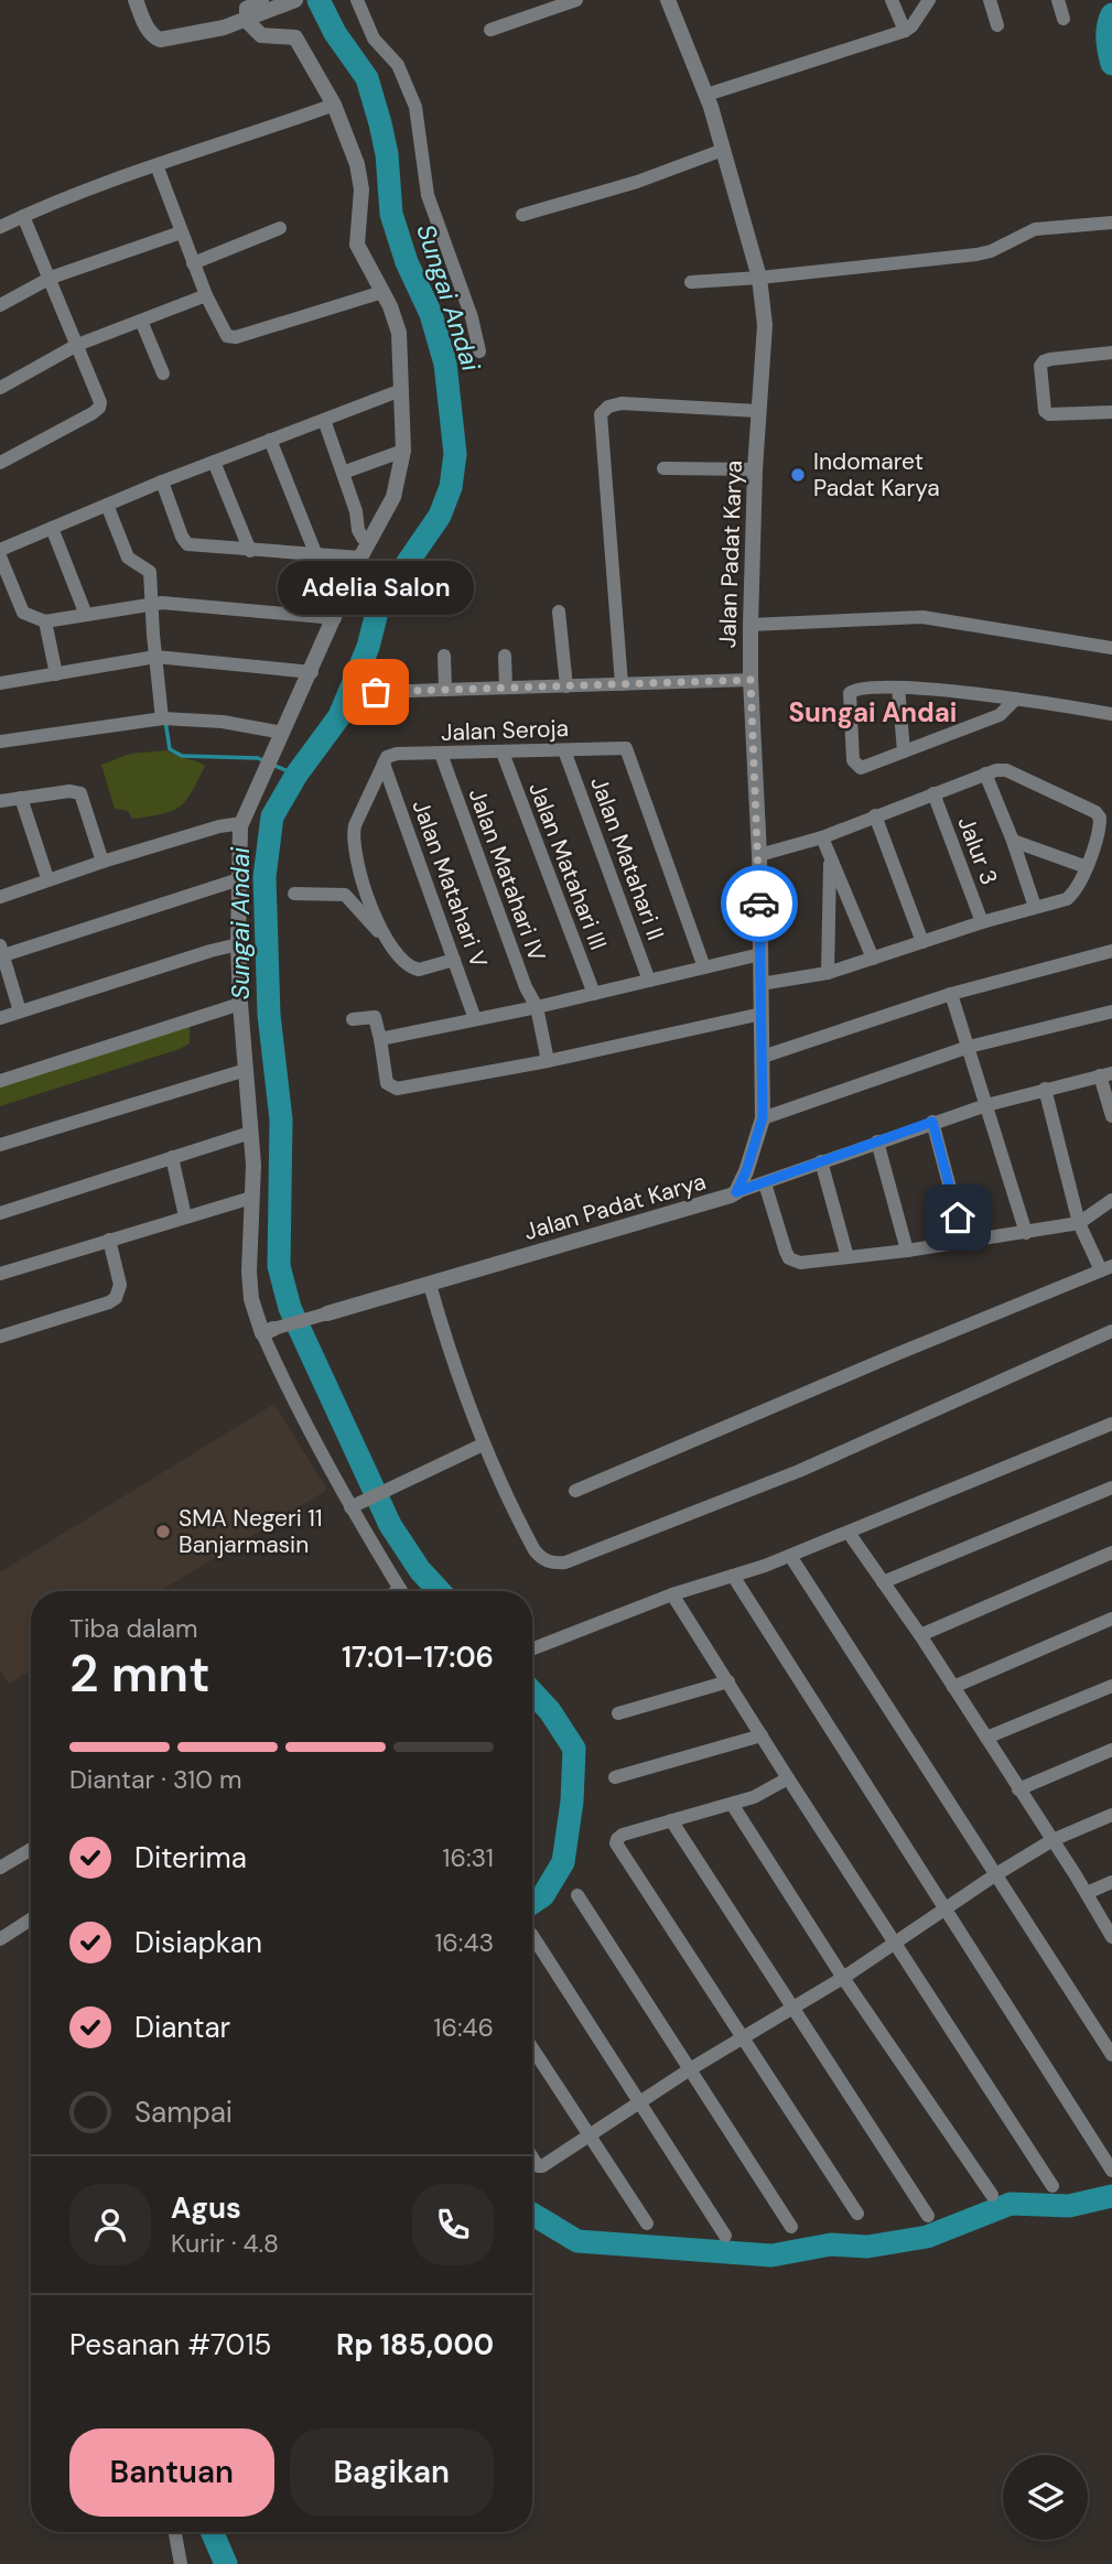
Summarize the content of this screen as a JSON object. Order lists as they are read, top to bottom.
{
  "streets": {
    "street": [
      "Jalan Padat Karya",
      "Jalan Seroja",
      "Jalur 3",
      "Jalan Matahari II",
      "Jalan Matahari III",
      "Jalan Matahari IV",
      "Jalan Matahari V"
    ]
  },
  "crossings": [
    ["Jalan Seroja", "Jalan Matahari II"],
    ["Jalan Seroja", "Jalan Matahari III"],
    ["Jalan Seroja", "Jalan Matahari IV"],
    ["Jalan Seroja", "Jalan Matahari V"]
  ],
  "districts": ["Sungai Andai"],
  "water": ["Sungai Andai"],
  "places": ["Indomaret Padat Karya", "Adelia Salon", "SMA Negeri 11 Banjarmasin"],
  "page": {
    "bubble": "Adelia Salon",
    "heading": ["2 mnt", "Tiba dalam", "17:01–17:06"],
    "panel": [
      "Agus",
      "Kurir · 4.8",
      "Pesanan #7015",
      "Rp 185,000"
    ],
    "bar": "Diantar · 310 m",
    "list": [
      ["Diterima", "16:31"],
      ["Disiapkan", "16:43"],
      ["Diantar", "16:46"],
      "Sampai"
    ],
    "buttons": ["Bantuan", "Bagikan"]
  }
}
